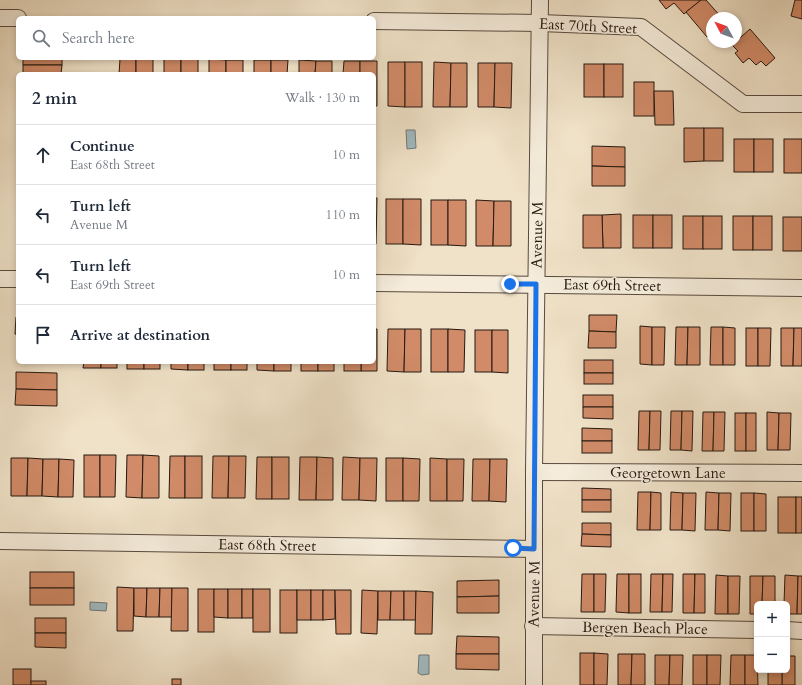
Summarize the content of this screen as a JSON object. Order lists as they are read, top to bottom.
{
  "streets": {
    "street": [
      "East 70th Street",
      "Avenue M",
      "East 69th Street",
      "Georgetown Lane",
      "East 68th Street",
      "Bergen Beach Place"
    ]
  },
  "crossings": [
    ["East 70th Street", "Avenue M"],
    ["Avenue M", "East 69th Street"],
    ["Avenue M", "Georgetown Lane"],
    ["Avenue M", "East 68th Street"],
    ["Avenue M", "Bergen Beach Place"]
  ],
  "north": "top left",
  "page": {
    "search": "Search here",
    "heading": ["2 min", "Walk · 130 m"],
    "list": [
      ["Continue", "East 68th Street", "10 m"],
      ["Turn left", "Avenue M", "110 m"],
      ["Turn left", "East 69th Street", "10 m"],
      "Arrive at destination"
    ],
    "map_buttons": ["+", "−"]
  }
}
